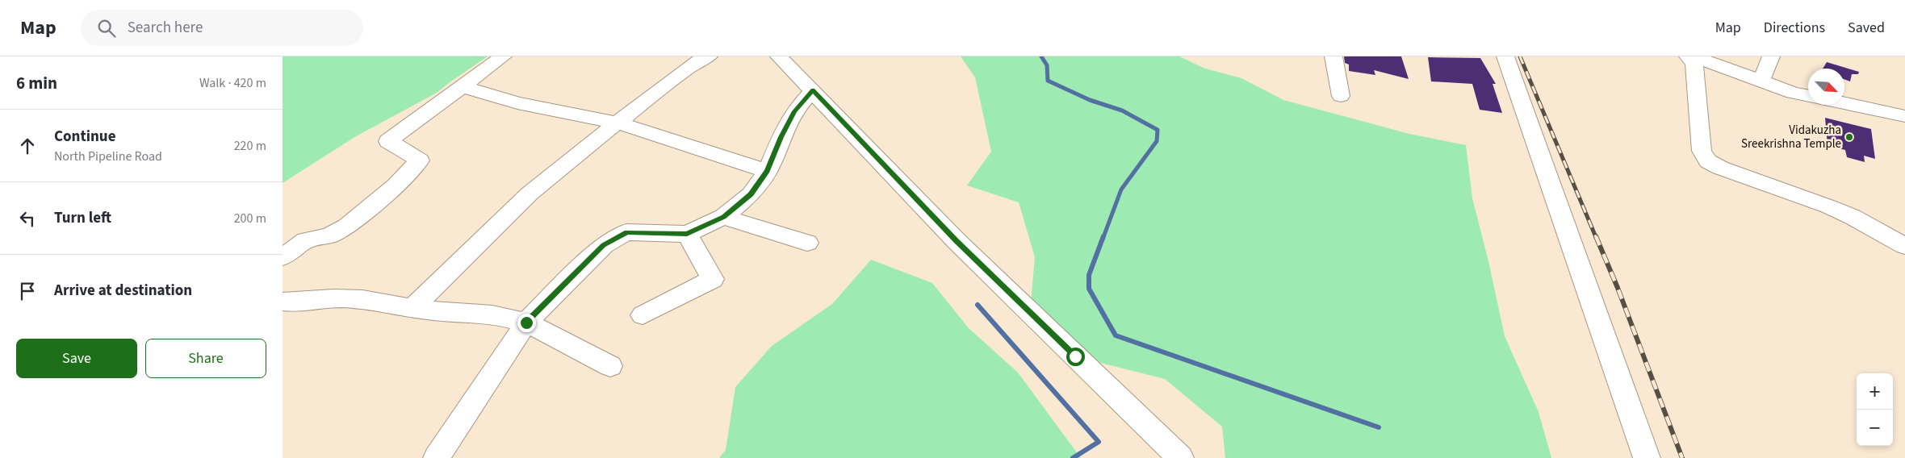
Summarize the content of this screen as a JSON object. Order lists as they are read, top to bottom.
{
  "places": ["Vidakuzha Sreekrishna Temple"],
  "north": "bottom right",
  "page": {
    "header": "Map",
    "search": "Search here",
    "nav": ["Map", "Directions", "Saved"],
    "heading": ["6 min", "Walk · 420 m"],
    "list": [
      ["Continue", "North Pipeline Road", "220 m"],
      ["Turn left", "200 m"],
      "Arrive at destination"
    ],
    "buttons": ["Save", "Share"],
    "map_buttons": ["+", "−"]
  }
}
